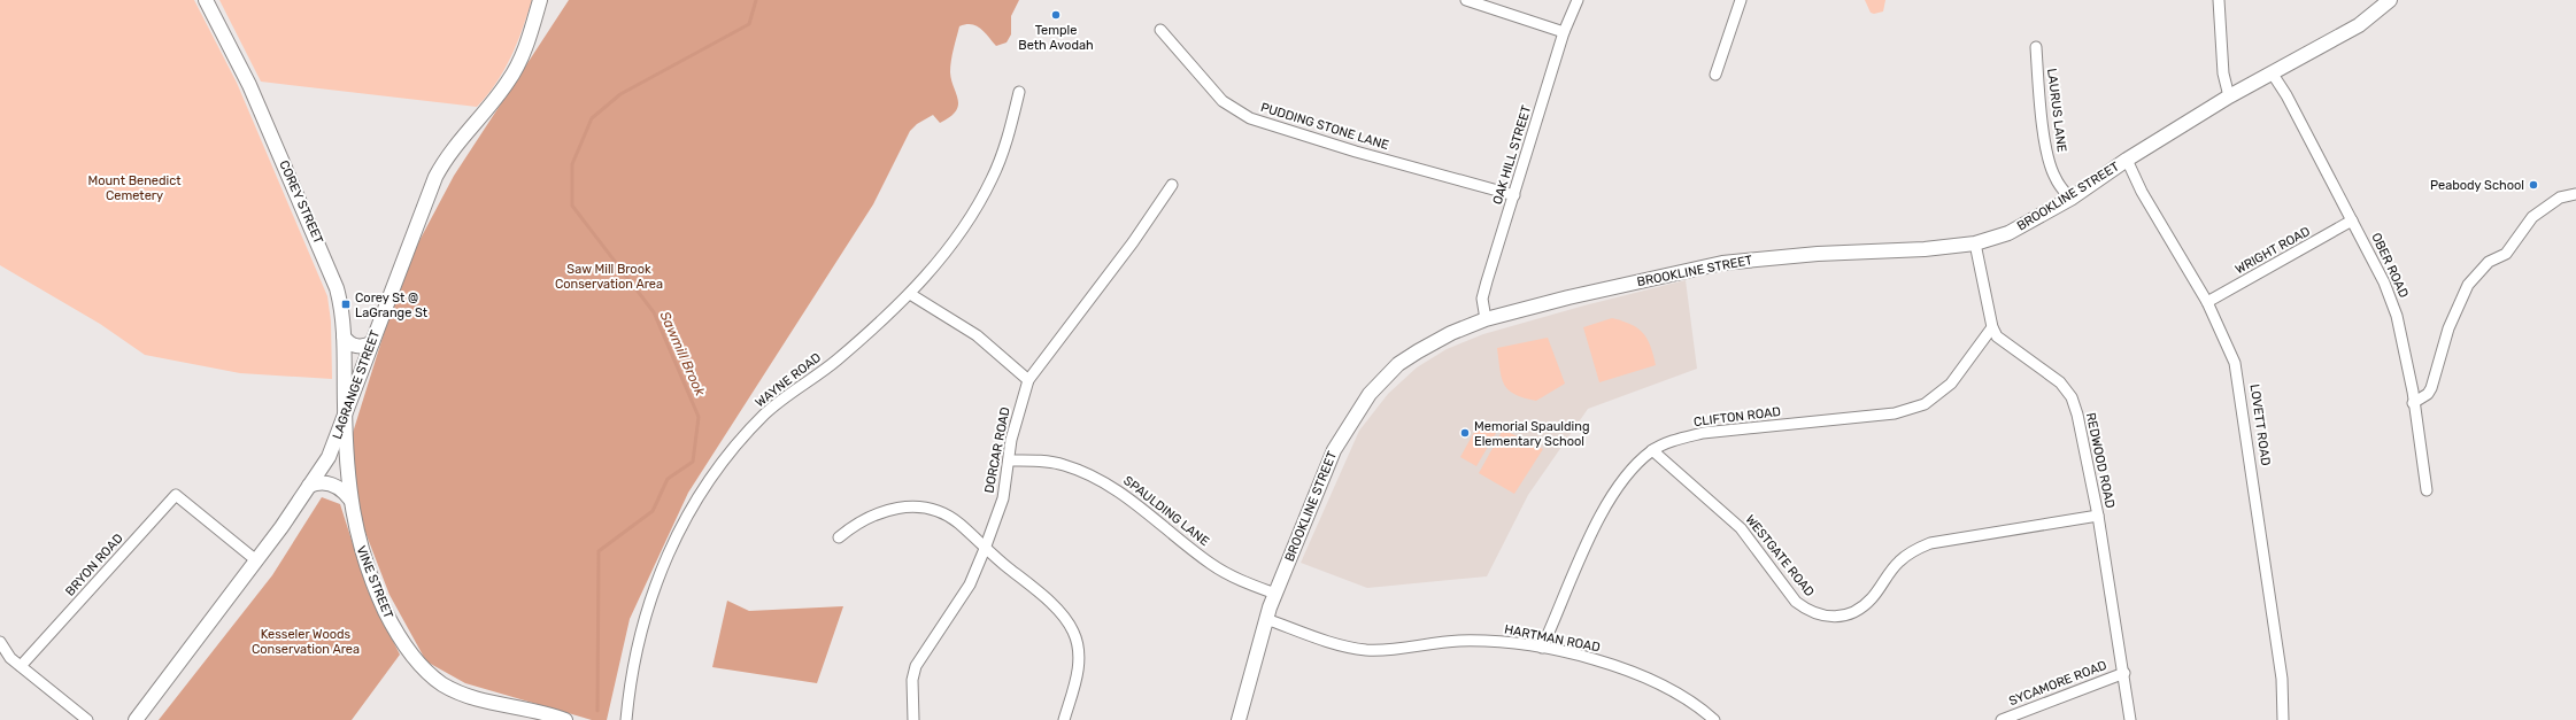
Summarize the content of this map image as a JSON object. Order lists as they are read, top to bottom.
{
  "streets": {
    "main road": [
      "BROOKLINE STREET",
      "COREY STREET",
      "LAGRANGE STREET",
      "VINE STREET"
    ],
    "street": [
      "LAURUS LANE",
      "PUDDING STONE LANE",
      "OAK HILL STREET",
      "WRIGHT ROAD",
      "OBER ROAD",
      "WAYNE ROAD",
      "CLIFTON ROAD",
      "LOVETT ROAD",
      "DORCAR ROAD",
      "REDWOOD ROAD",
      "SPAULDING LANE",
      "WESTGATE ROAD",
      "BRYON ROAD",
      "HARTMAN ROAD",
      "SYCAMORE ROAD"
    ]
  },
  "crossings": [
    ["LAURUS LANE", "BROOKLINE STREET"],
    ["PUDDING STONE LANE", "OAK HILL STREET"],
    ["OAK HILL STREET", "BROOKLINE STREET"],
    ["BROOKLINE STREET", "OBER ROAD"],
    ["BROOKLINE STREET", "LOVETT ROAD"],
    ["BROOKLINE STREET", "REDWOOD ROAD"],
    ["BROOKLINE STREET", "SPAULDING LANE"],
    ["BROOKLINE STREET", "HARTMAN ROAD"],
    ["COREY STREET", "LAGRANGE STREET"],
    ["COREY STREET", "VINE STREET"],
    ["WRIGHT ROAD", "OBER ROAD"],
    ["WRIGHT ROAD", "LOVETT ROAD"],
    ["LAGRANGE STREET", "BRYON ROAD"],
    ["LAGRANGE STREET", "VINE STREET"],
    ["CLIFTON ROAD", "REDWOOD ROAD"],
    ["CLIFTON ROAD", "WESTGATE ROAD"],
    ["CLIFTON ROAD", "HARTMAN ROAD"],
    ["DORCAR ROAD", "SPAULDING LANE"],
    ["REDWOOD ROAD", "WESTGATE ROAD"],
    ["REDWOOD ROAD", "SYCAMORE ROAD"]
  ],
  "water": ["Sawmill Brook"],
  "parks": ["Mount Benedict Cemetery", "Saw Mill Brook Conservation Area", "Kesseler Woods Conservation Area"],
  "places": {
    "other": ["Temple Beth Avodah", "Peabody School", "Memorial Spaulding Elementary School"],
    "transit": ["Corey St @ LaGrange St"]
  }
}
